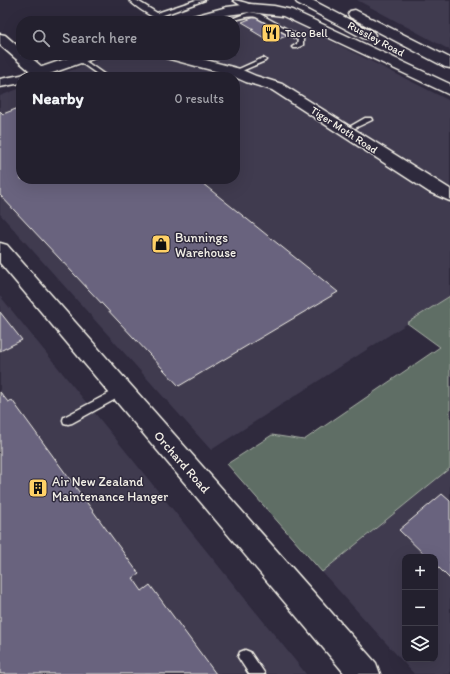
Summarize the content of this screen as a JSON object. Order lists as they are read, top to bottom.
{
  "streets": {
    "main road": ["Russley Road", "Orchard Road"],
    "street": ["Tiger Moth Road"]
  },
  "places": {
    "restaurant": ["Taco Bell"],
    "shop": ["Bunnings Warehouse"],
    "building": ["Air New Zealand Maintenance Hanger"]
  },
  "page": {
    "search": "Search here",
    "heading": ["Nearby", "0 results"],
    "map_buttons": ["+", "−"]
  }
}
